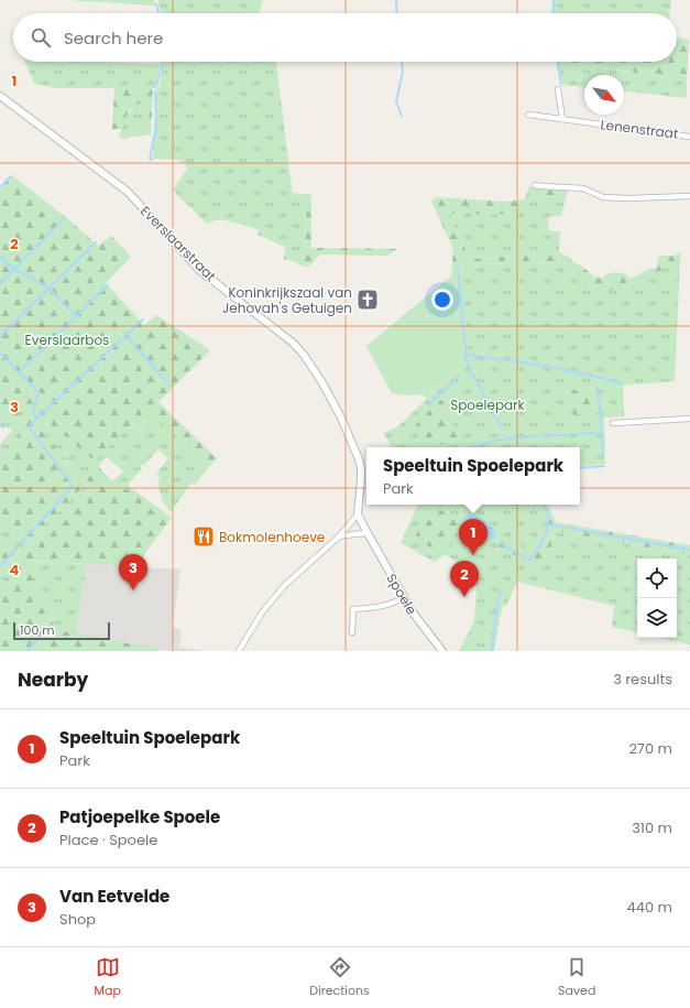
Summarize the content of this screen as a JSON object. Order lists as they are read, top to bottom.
{
  "streets": {
    "street": ["Lenenstraat", "Everslaarstraat", "Spoele"]
  },
  "parks": ["Everslaarbos", "Spoelepark"],
  "places": {
    "church": ["Koninkrijkszaal van Jehovah's Getuigen"],
    "restaurant": ["Bokmolenhoeve"]
  },
  "scale_bar": "100 m",
  "north": "bottom right",
  "page": {
    "search": "Search here",
    "popup": ["Speeltuin Spoelepark", "Park"],
    "pins": ["1", "3", "2"],
    "scale": "100 m",
    "heading": ["Nearby", "3 results"],
    "list": [
      {
        "mark": "1",
        "name": "Speeltuin Spoelepark",
        "note": "Park",
        "value": "270 m"
      },
      {
        "mark": "2",
        "name": "Patjoepelke Spoele",
        "note": "Place · Spoele",
        "value": "310 m"
      },
      {
        "mark": "3",
        "name": "Van Eetvelde",
        "note": "Shop",
        "value": "440 m"
      }
    ],
    "nav": ["Map", "Directions", "Saved"]
  },
  "grid": {
    "rows": [
      "1",
      "2",
      "3",
      "4"
    ]
  }
}
